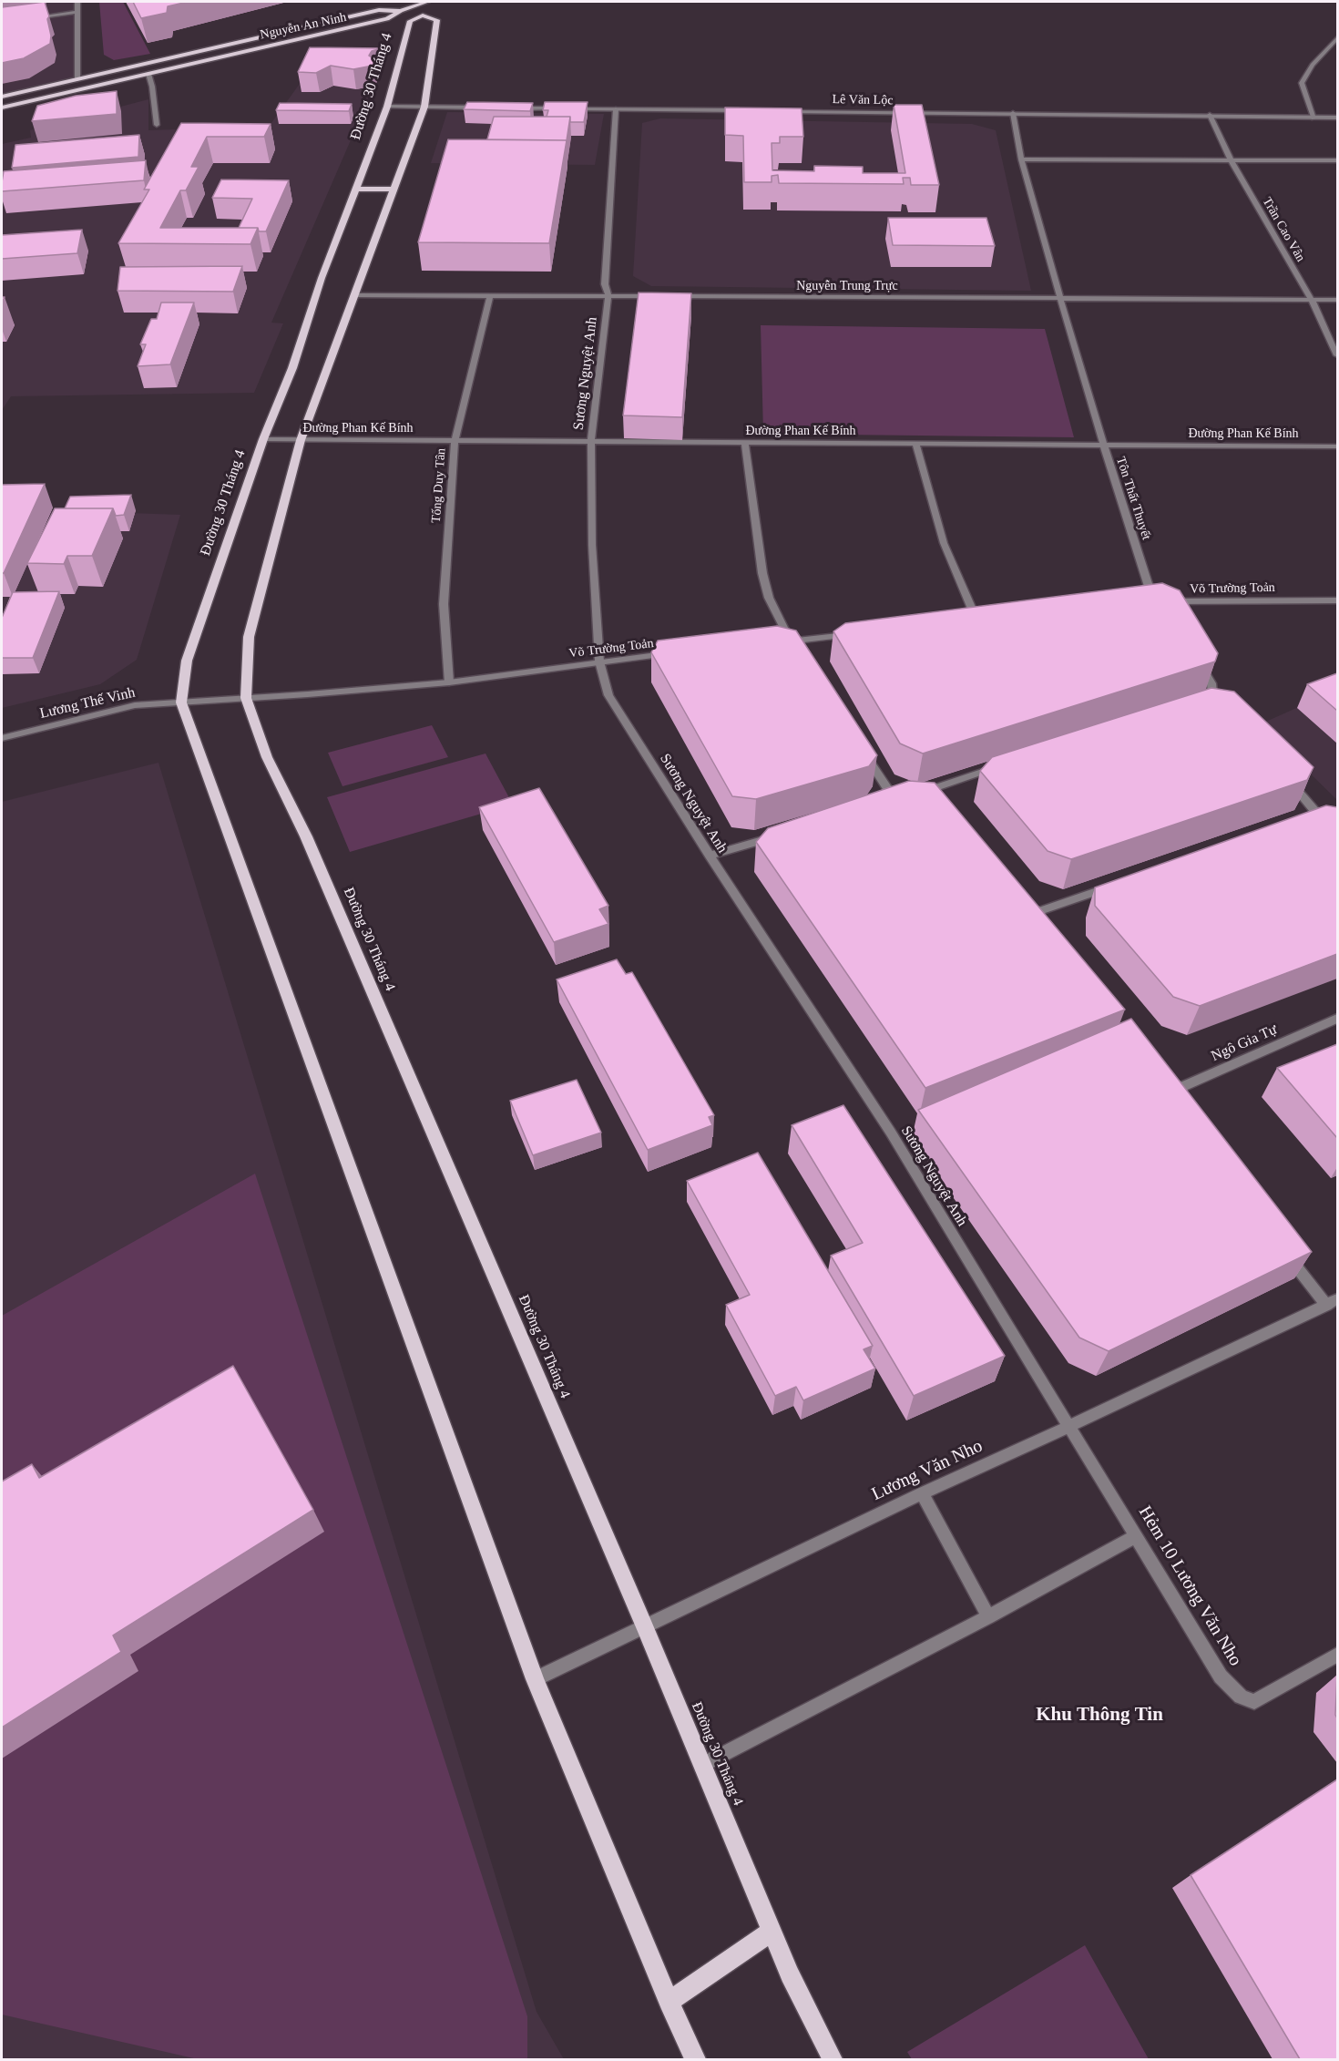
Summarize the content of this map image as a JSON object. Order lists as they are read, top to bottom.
{
  "streets": {
    "main road": ["Nguyễn An Ninh", "Đường 30 Tháng 4"],
    "street": [
      "Lê Văn Lộc",
      "Trần Cao Vân",
      "Nguyễn Trung Trực",
      "Sương Nguyệt Anh",
      "Đường Phan Kế Bính",
      "Tống Duy Tân",
      "Tôn Thất Thuyết",
      "Võ Trường Toản",
      "Lương Thế Vinh",
      "Ngô Gia Tự",
      "Lương Văn Nho",
      "Hẻm 10 Lương Văn Nho"
    ]
  },
  "crossings": [
    ["Nguyễn An Ninh", "Đường 30 Tháng 4"],
    ["Đường 30 Tháng 4", "Đường Phan Kế Bính"],
    ["Đường 30 Tháng 4", "Võ Trường Toản"],
    ["Đường 30 Tháng 4", "Lương Thế Vinh"],
    ["Đường 30 Tháng 4", "Lương Văn Nho"],
    ["Lê Văn Lộc", "Trần Cao Vân"],
    ["Lê Văn Lộc", "Tôn Thất Thuyết"],
    ["Trần Cao Vân", "Nguyễn Trung Trực"],
    ["Nguyễn Trung Trực", "Tôn Thất Thuyết"],
    ["Sương Nguyệt Anh", "Đường Phan Kế Bính"],
    ["Sương Nguyệt Anh", "Võ Trường Toản"],
    ["Sương Nguyệt Anh", "Lương Văn Nho"],
    ["Sương Nguyệt Anh", "Hẻm 10 Lương Văn Nho"],
    ["Đường Phan Kế Bính", "Tống Duy Tân"],
    ["Đường Phan Kế Bính", "Tôn Thất Thuyết"],
    ["Tống Duy Tân", "Võ Trường Toản"],
    ["Tôn Thất Thuyết", "Võ Trường Toản"],
    ["Võ Trường Toản", "Lương Thế Vinh"],
    ["Lương Văn Nho", "Hẻm 10 Lương Văn Nho"]
  ],
  "districts": ["Khu Thông Tin"]
}
